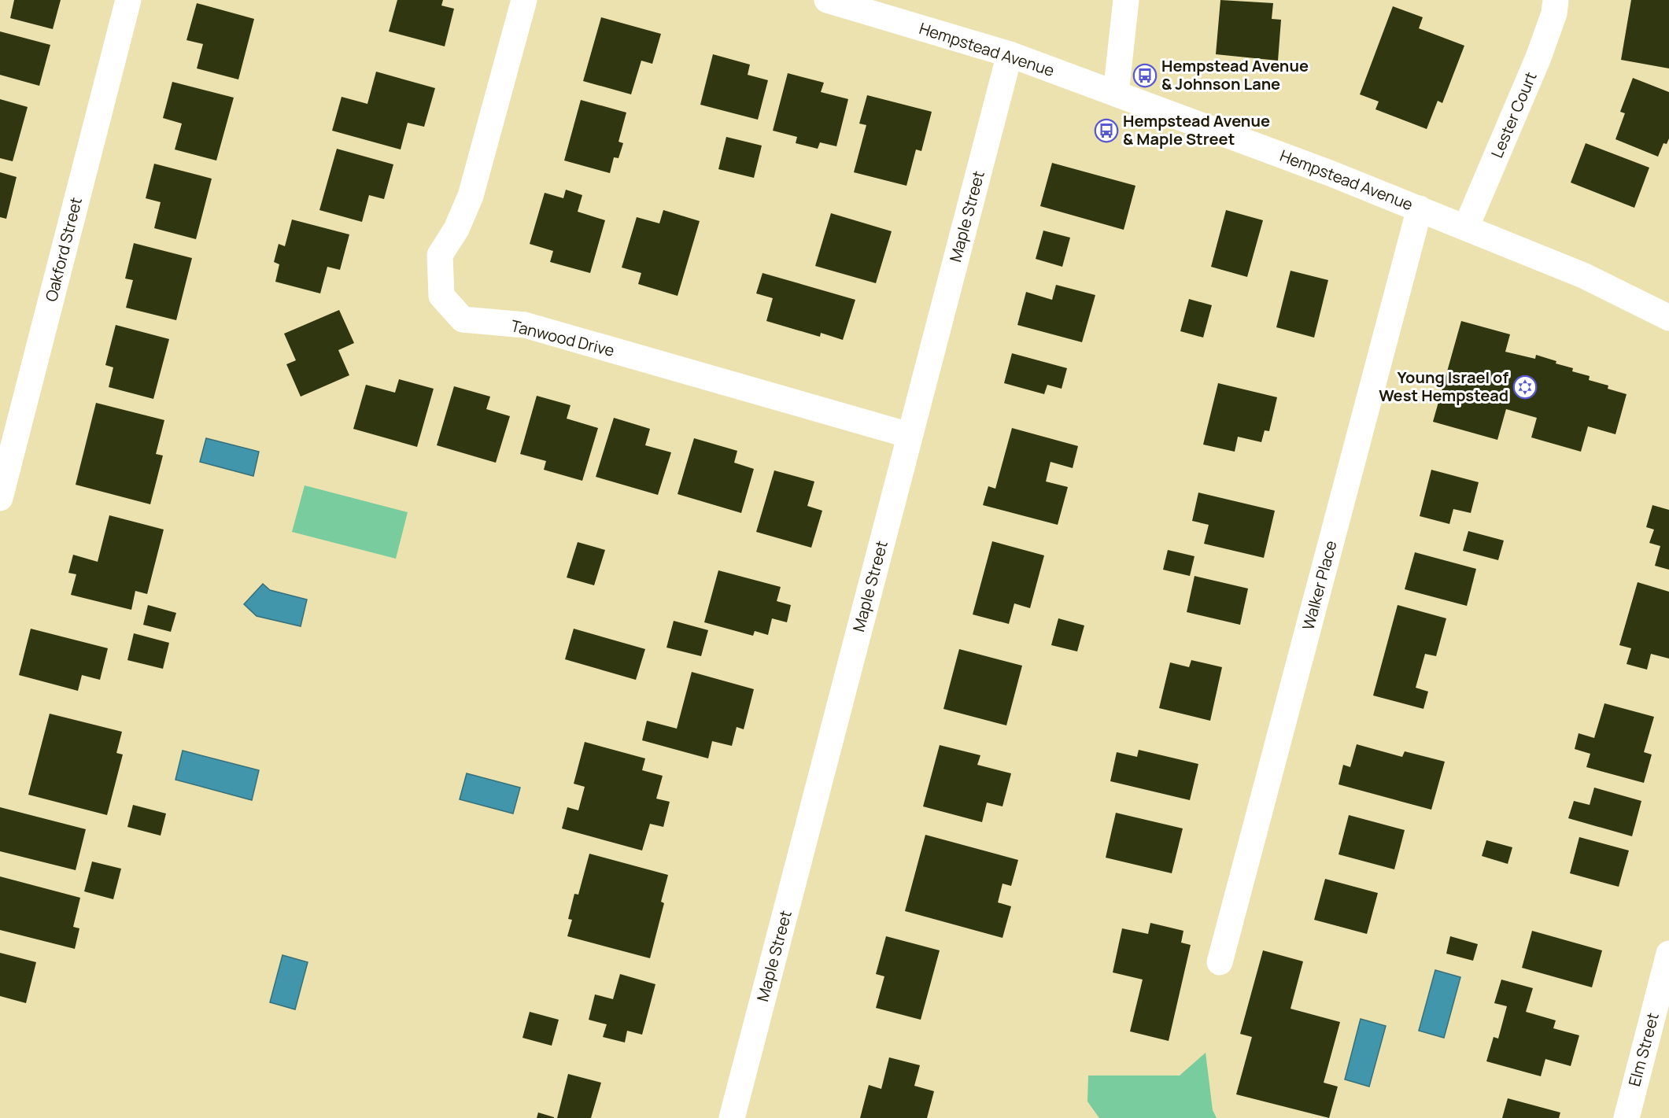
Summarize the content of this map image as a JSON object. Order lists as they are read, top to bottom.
{
  "streets": {
    "street": [
      "Hempstead Avenue",
      "Lester Court",
      "Maple Street",
      "Oakford Street",
      "Tanwood Drive",
      "Walker Place",
      "Elm Street"
    ]
  },
  "crossings": [
    ["Hempstead Avenue", "Lester Court"],
    ["Hempstead Avenue", "Maple Street"],
    ["Hempstead Avenue", "Walker Place"],
    ["Maple Street", "Tanwood Drive"]
  ],
  "places": {
    "bus stop": ["Hempstead Avenue & Johnson Lane", "Hempstead Avenue & Maple Street"],
    "synagogue": ["Young Israel of West Hempstead"]
  }
}
